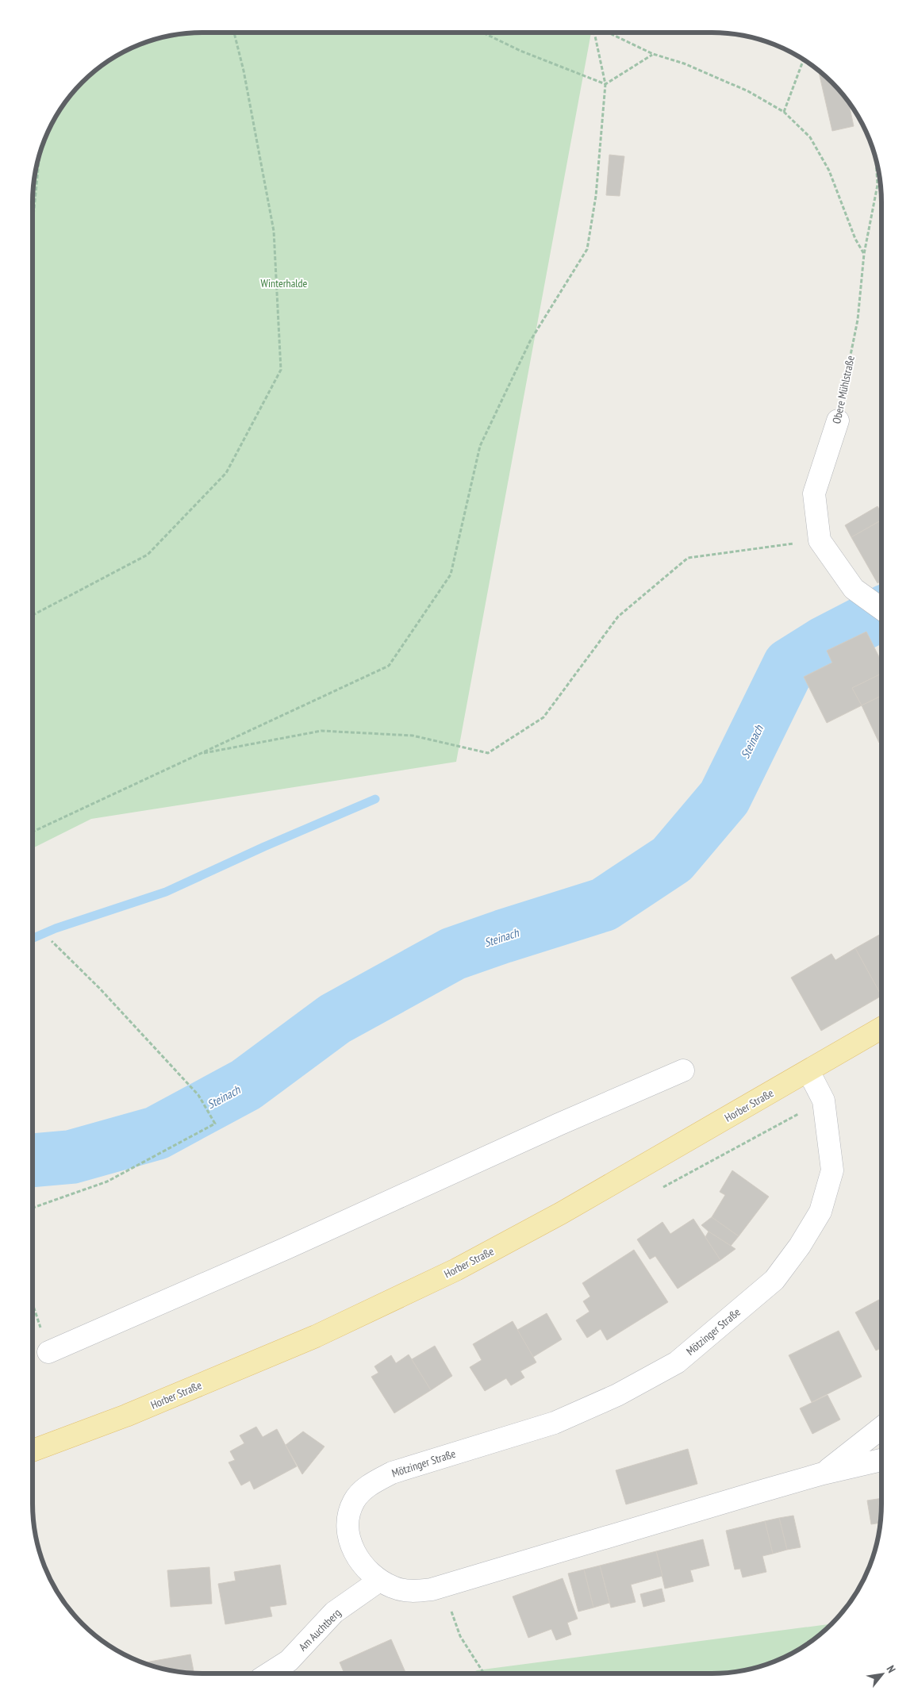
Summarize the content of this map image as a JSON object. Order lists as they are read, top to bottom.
{
  "streets": {
    "main road": ["Horber Straße"],
    "street": ["Obere Mühlstraße", "Mötzinger Straße", "Am Auchtberg"]
  },
  "crossings": [
    ["Horber Straße", "Mötzinger Straße"],
    ["Mötzinger Straße", "Am Auchtberg"]
  ],
  "water": ["Steinach"],
  "parks": ["Winterhalde"],
  "north": "top right"
}
